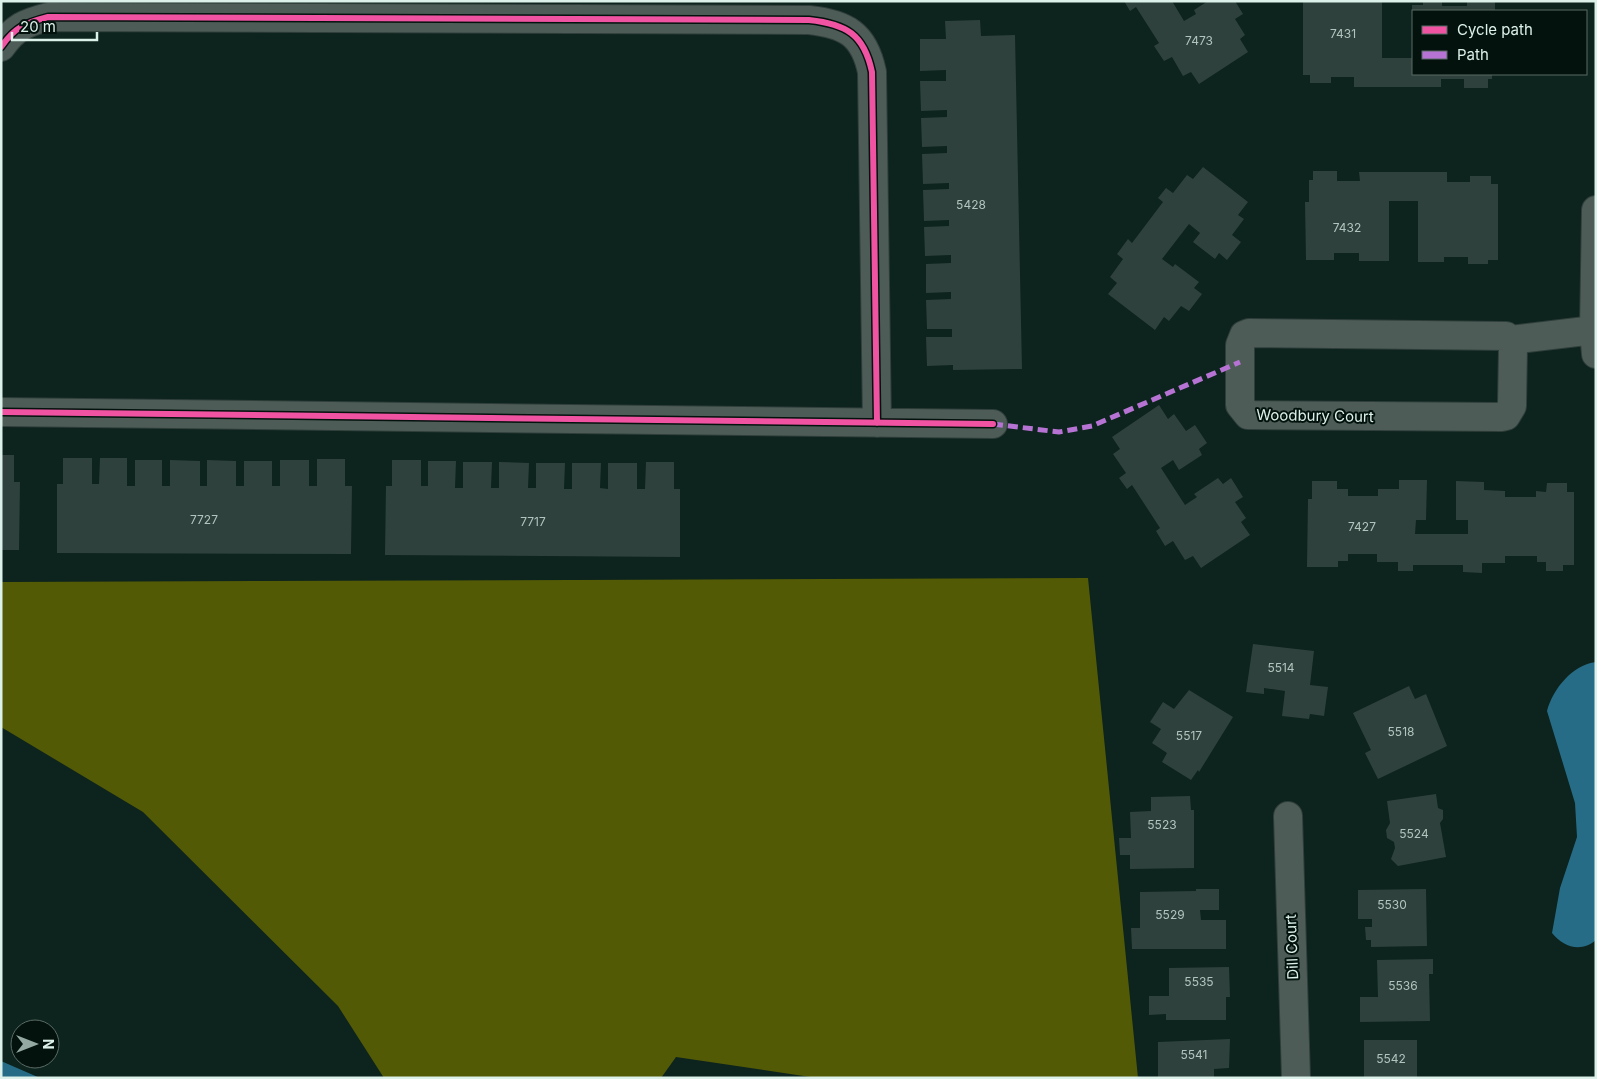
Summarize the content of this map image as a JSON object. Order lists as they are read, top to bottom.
{
  "streets": {
    "street": ["Woodbury Court", "Dill Court"]
  },
  "house_numbers": [
    "7431",
    "7473",
    "5428",
    "7432",
    "7727",
    "7717",
    "7427",
    "5514",
    "5518",
    "5517",
    "5523",
    "5524",
    "5530",
    "5529",
    "5535",
    "5536",
    "5541",
    "5542"
  ],
  "legend": ["Cycle path", "Path"],
  "scale_bar": "20 m",
  "north": "right"
}
